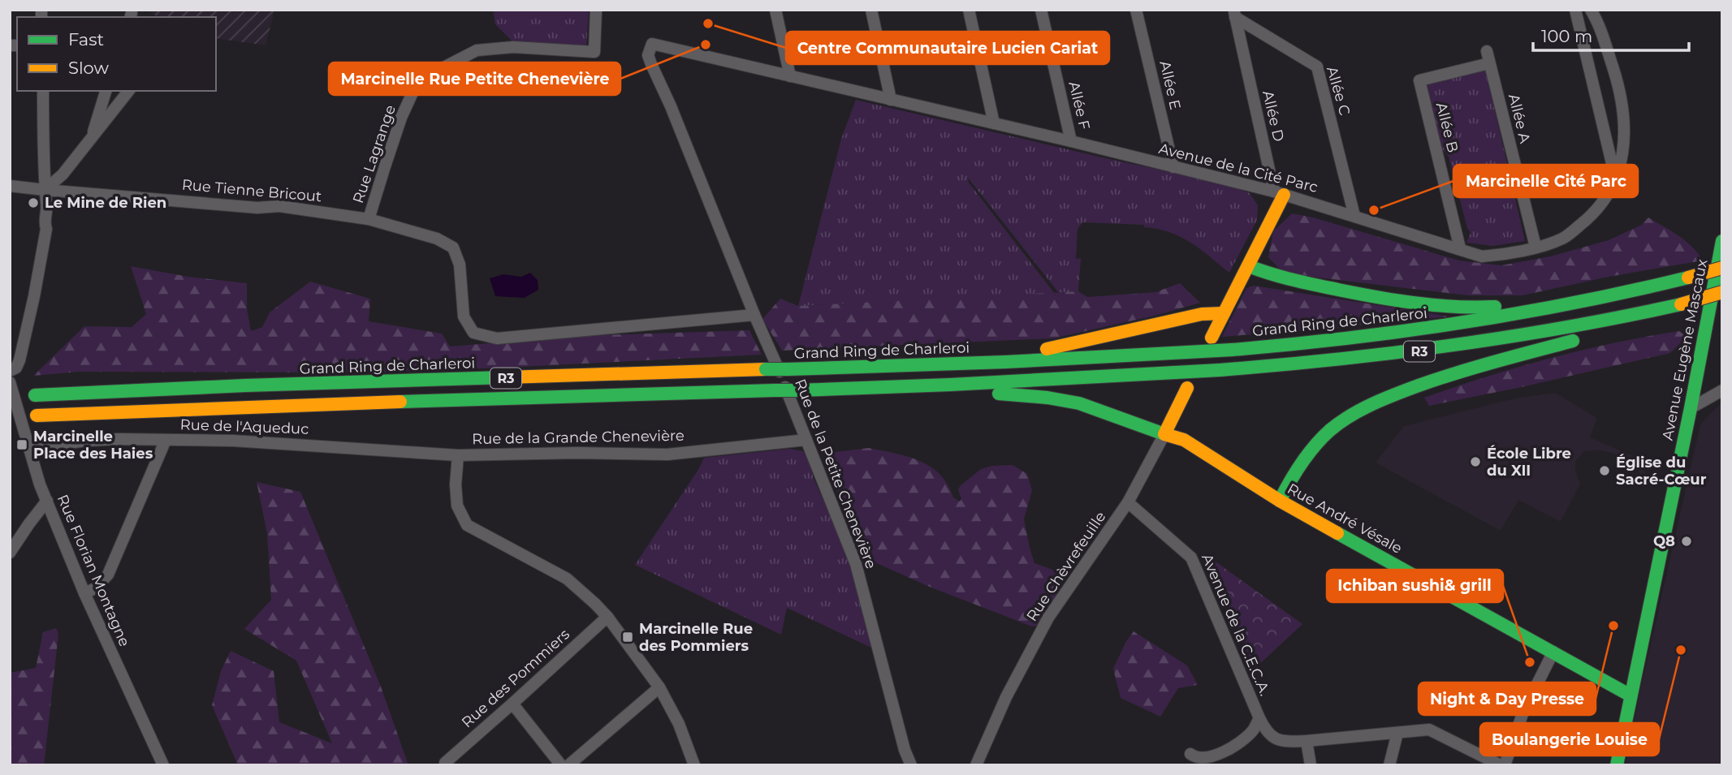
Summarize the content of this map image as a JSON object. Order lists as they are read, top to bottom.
{
  "streets": {
    "main road": [
      "Grand Ring de Charleroi",
      "Avenue Eugène Mascaux",
      "R3",
      "Rue André Vésale",
      "Rue Chèvrefeuille"
    ],
    "street": [
      "Allée E",
      "Allée C",
      "Allée F",
      "Allée D",
      "Allée A",
      "Allée B",
      "Rue Lagrange",
      "Avenue de la Cité Parc",
      "Rue Tienne Bricout",
      "Rue de l'Aqueduc",
      "Rue de la Grande Chenevière",
      "Rue de la Petite Chenevière",
      "Rue Florian Montagne",
      "Avenue de la C.E.C.A.",
      "Rue des Pommiers"
    ]
  },
  "crossings": [
    ["Allée E", "Avenue de la Cité Parc"],
    ["Allée C", "Allée D"],
    ["Allée C", "Avenue de la Cité Parc"],
    ["Allée F", "Avenue de la Cité Parc"],
    ["Allée D", "Avenue de la Cité Parc"],
    ["Allée A", "Allée B"],
    ["Allée A", "Avenue de la Cité Parc"],
    ["Allée B", "Avenue de la Cité Parc"],
    ["Rue Lagrange", "Rue Tienne Bricout"],
    ["Avenue de la Cité Parc", "Rue de la Petite Chenevière"],
    ["Rue Tienne Bricout", "Rue de la Petite Chenevière"],
    ["Avenue Eugène Mascaux", "Rue André Vésale"],
    ["R3", "Rue André Vésale"],
    ["Rue de l'Aqueduc", "Rue de la Grande Chenevière"],
    ["Rue de l'Aqueduc", "Rue Florian Montagne"],
    ["Rue de la Grande Chenevière", "Rue de la Petite Chenevière"],
    ["Rue de la Grande Chenevière", "Rue des Pommiers"],
    ["Rue André Vésale", "Rue Chèvrefeuille"],
    ["Rue Chèvrefeuille", "Avenue de la C.E.C.A."]
  ],
  "places": {
    "other": [
      "Centre Communautaire Lucien Cariat",
      "Marcinelle Rue Petite Chenevière",
      "Le Mine de Rien",
      "Marcinelle Cité Parc",
      "École Libre du XII",
      "Église du Sacré-Cœur",
      "Q8",
      "Night & Day Presse",
      "Boulangerie Louise",
      "Ichiban sushi& grill"
    ],
    "transit": ["Marcinelle Place des Haies", "Marcinelle Rue des Pommiers"]
  },
  "legend": ["Fast", "Slow"],
  "scale_bar": "100 m"
}
